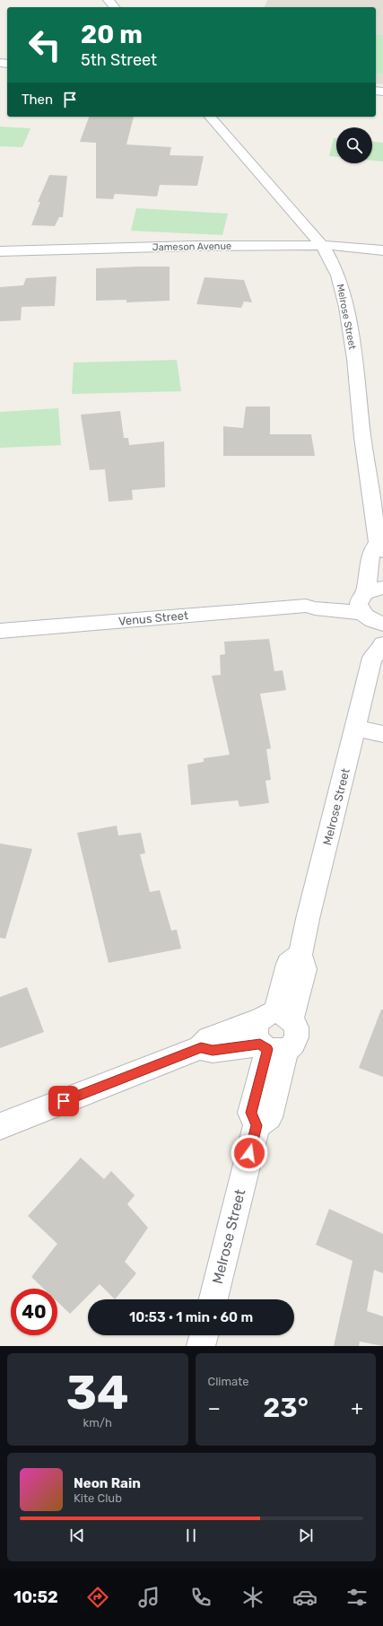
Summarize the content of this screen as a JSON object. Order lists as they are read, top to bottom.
{
  "streets": {
    "street": ["Jameson Avenue", "Melrose Street", "Venus Street"]
  },
  "crossings": [
    ["Jameson Avenue", "Melrose Street"],
    ["Melrose Street", "Venus Street"]
  ],
  "page": {
    "turn": ["20 m", "5th Street"],
    "then": "Then",
    "limit": "40",
    "trip": "10:53 · 1 min · 60 m",
    "tile": [
      ["34", "km/h"],
      "Climate"
    ],
    "heat": ["−", "23°", "+"],
    "song": ["Neon Rain", "Kite Club"],
    "tabs": "10:52"
  }
}
